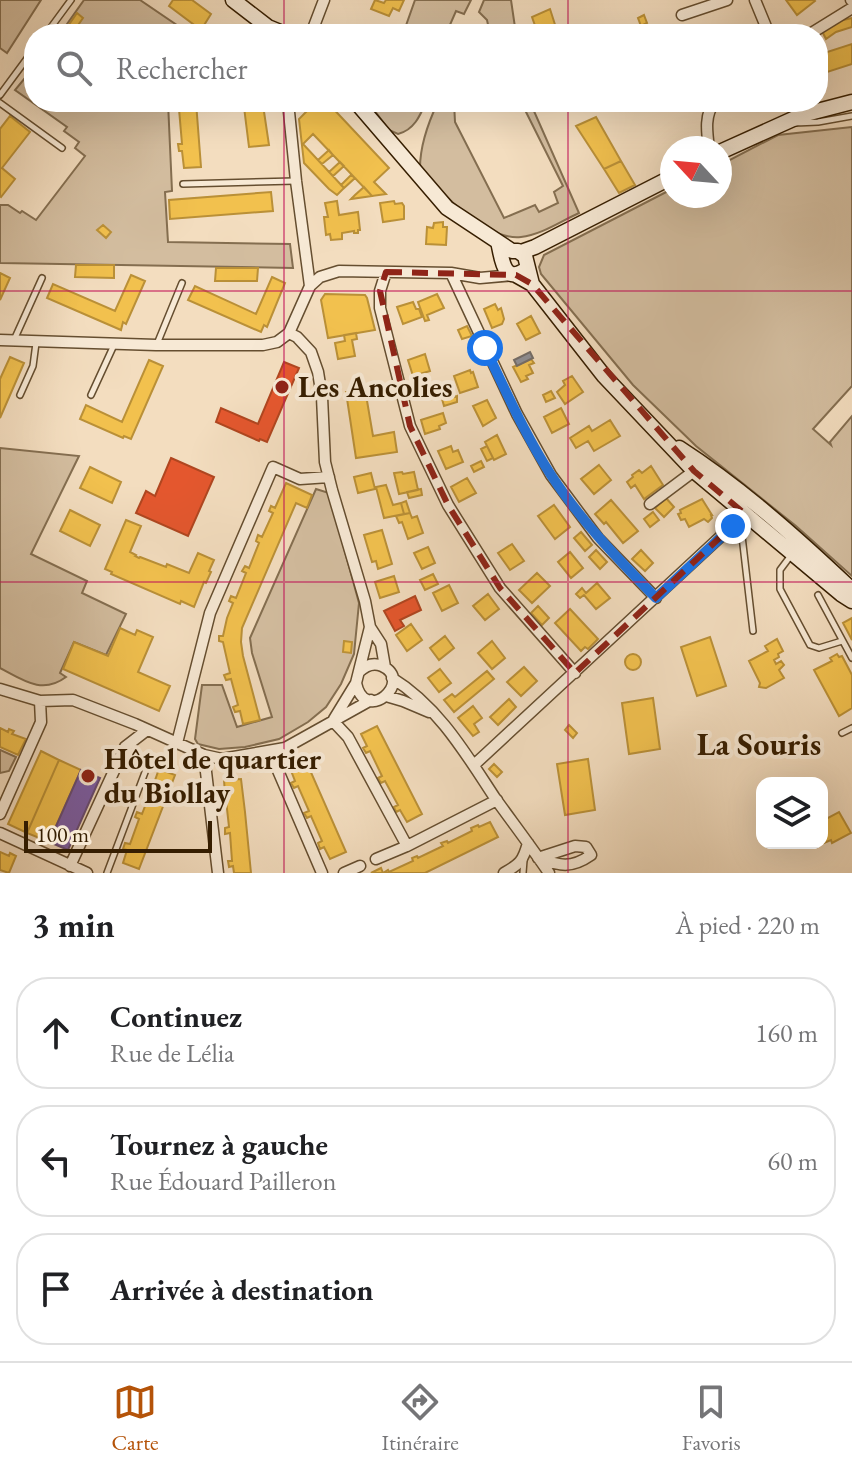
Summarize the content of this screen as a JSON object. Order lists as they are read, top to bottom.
{
  "districts": ["La Souris"],
  "places": ["Les Ancolies", "Hôtel de quartier du Biollay"],
  "scale_bar": "100 m",
  "north": "top left",
  "page": {
    "search": "Rechercher",
    "scale": "100 m",
    "heading": ["3 min", "À pied · 220 m"],
    "list": [
      ["Continuez", "Rue de Lélia", "160 m"],
      ["Tournez à gauche", "Rue Édouard Pailleron", "60 m"],
      "Arrivée à destination"
    ],
    "nav": ["Carte", "Itinéraire", "Favoris"]
  }
}
